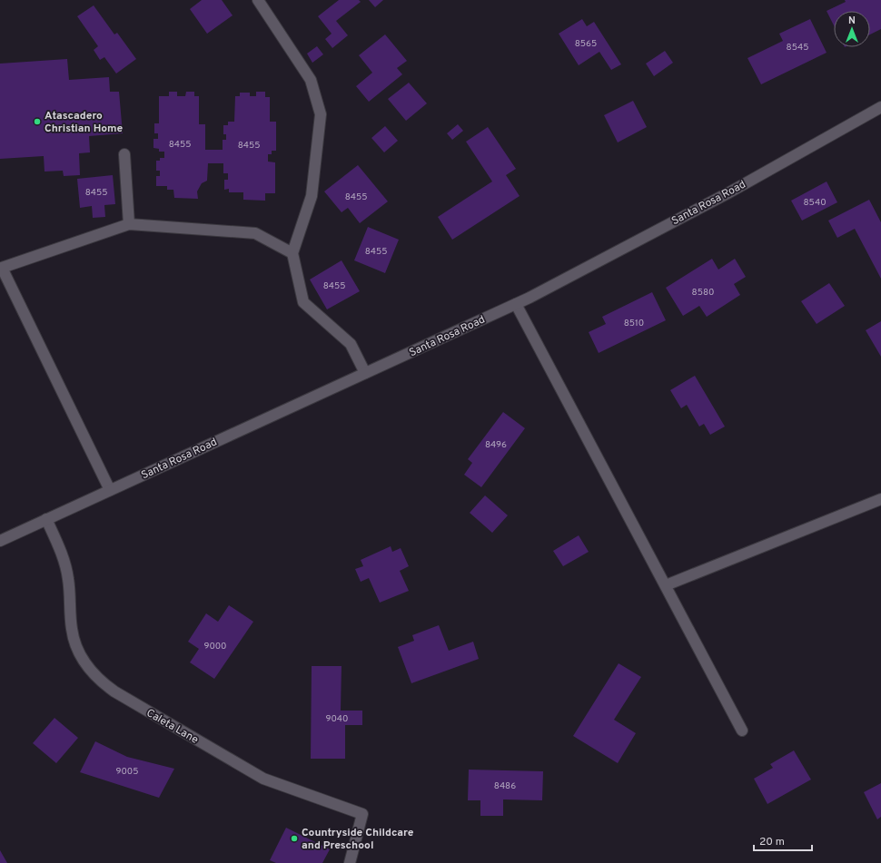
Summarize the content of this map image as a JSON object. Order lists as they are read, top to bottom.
{
  "streets": {
    "street": ["Santa Rosa Road", "Caleta Lane"]
  },
  "crossings": [
    ["Santa Rosa Road", "Caleta Lane"]
  ],
  "places": ["Atascadero Christian Home", "Countryside Childcare and Preschool"],
  "house_numbers": [
    "8565",
    "8545",
    "8455",
    "8455",
    "8455",
    "8455",
    "8540",
    "8455",
    "8455",
    "8580",
    "8510",
    "8496",
    "9000",
    "9040",
    "9005",
    "8486"
  ],
  "scale_bar": "20 m",
  "north": "top"
}
